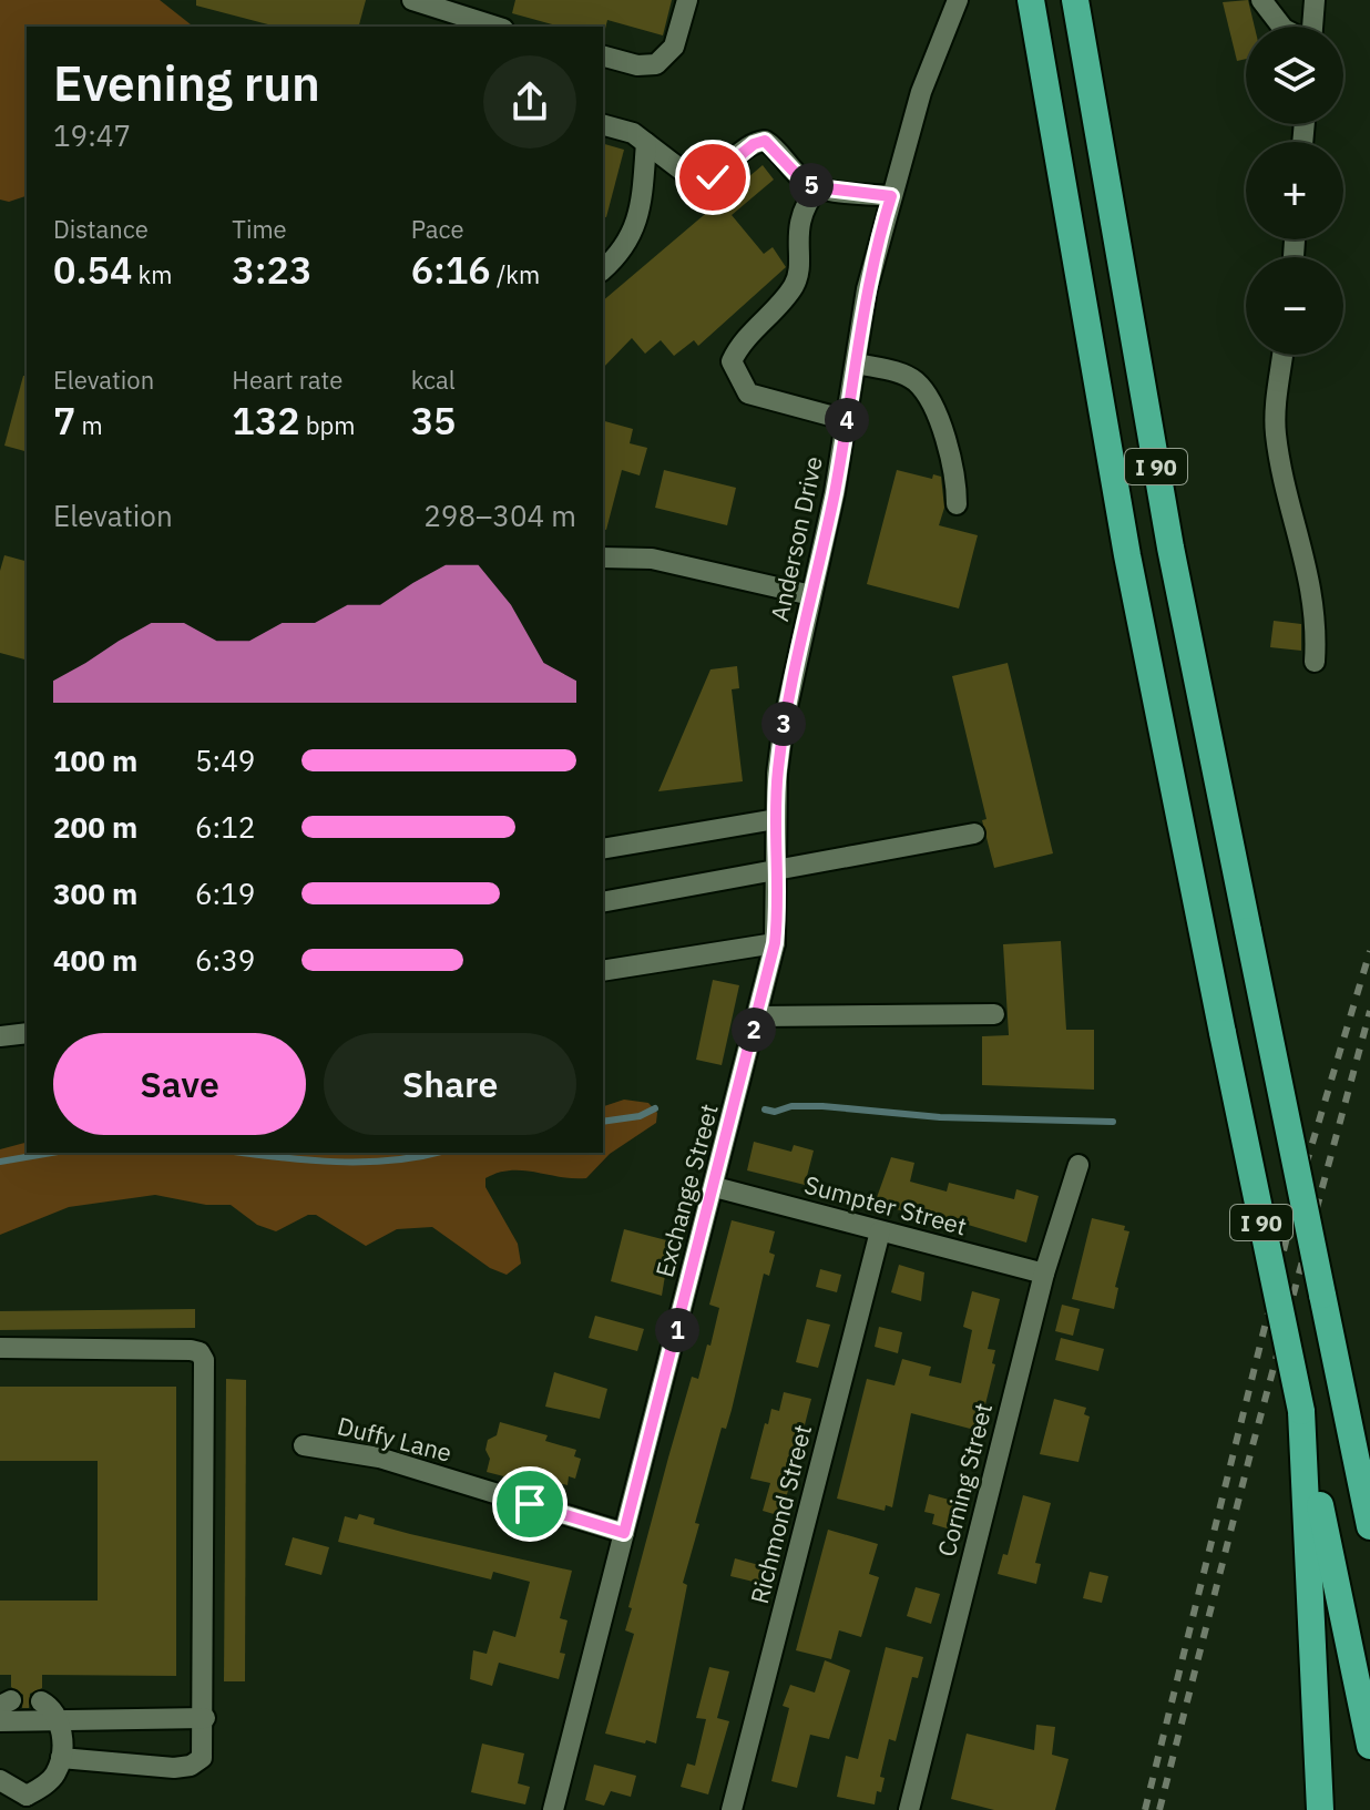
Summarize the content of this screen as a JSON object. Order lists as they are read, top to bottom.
{
  "streets": {
    "highway": ["I 90"],
    "street": [
      "Anderson Drive",
      "Exchange Street",
      "Sumpter Street",
      "Duffy Lane",
      "Corning Street",
      "Richmond Street"
    ]
  },
  "crossings": [
    ["Anderson Drive", "Exchange Street"],
    ["Exchange Street", "Sumpter Street"],
    ["Exchange Street", "Duffy Lane"],
    ["Sumpter Street", "Corning Street"],
    ["Sumpter Street", "Richmond Street"]
  ],
  "page": {
    "map_buttons": ["+", "−"],
    "heading": ["Evening run", "19:47"],
    "pins": [
      "5",
      "4",
      "3",
      "2",
      "1"
    ],
    "stats": [
      ["Distance", "0.54 km"],
      ["Time", "3:23"],
      ["Pace", "6:16 /km"],
      ["Elevation", "7 m"],
      ["Heart rate", "132 bpm"],
      ["kcal", "35"]
    ],
    "chart": ["Elevation", "298–304 m"],
    "list": [
      {
        "name": "100 m",
        "note": "5:49"
      },
      {
        "name": "200 m",
        "note": "6:12"
      },
      {
        "name": "300 m",
        "note": "6:19"
      },
      {
        "name": "400 m",
        "note": "6:39"
      }
    ],
    "buttons": ["Save", "Share"]
  }
}
